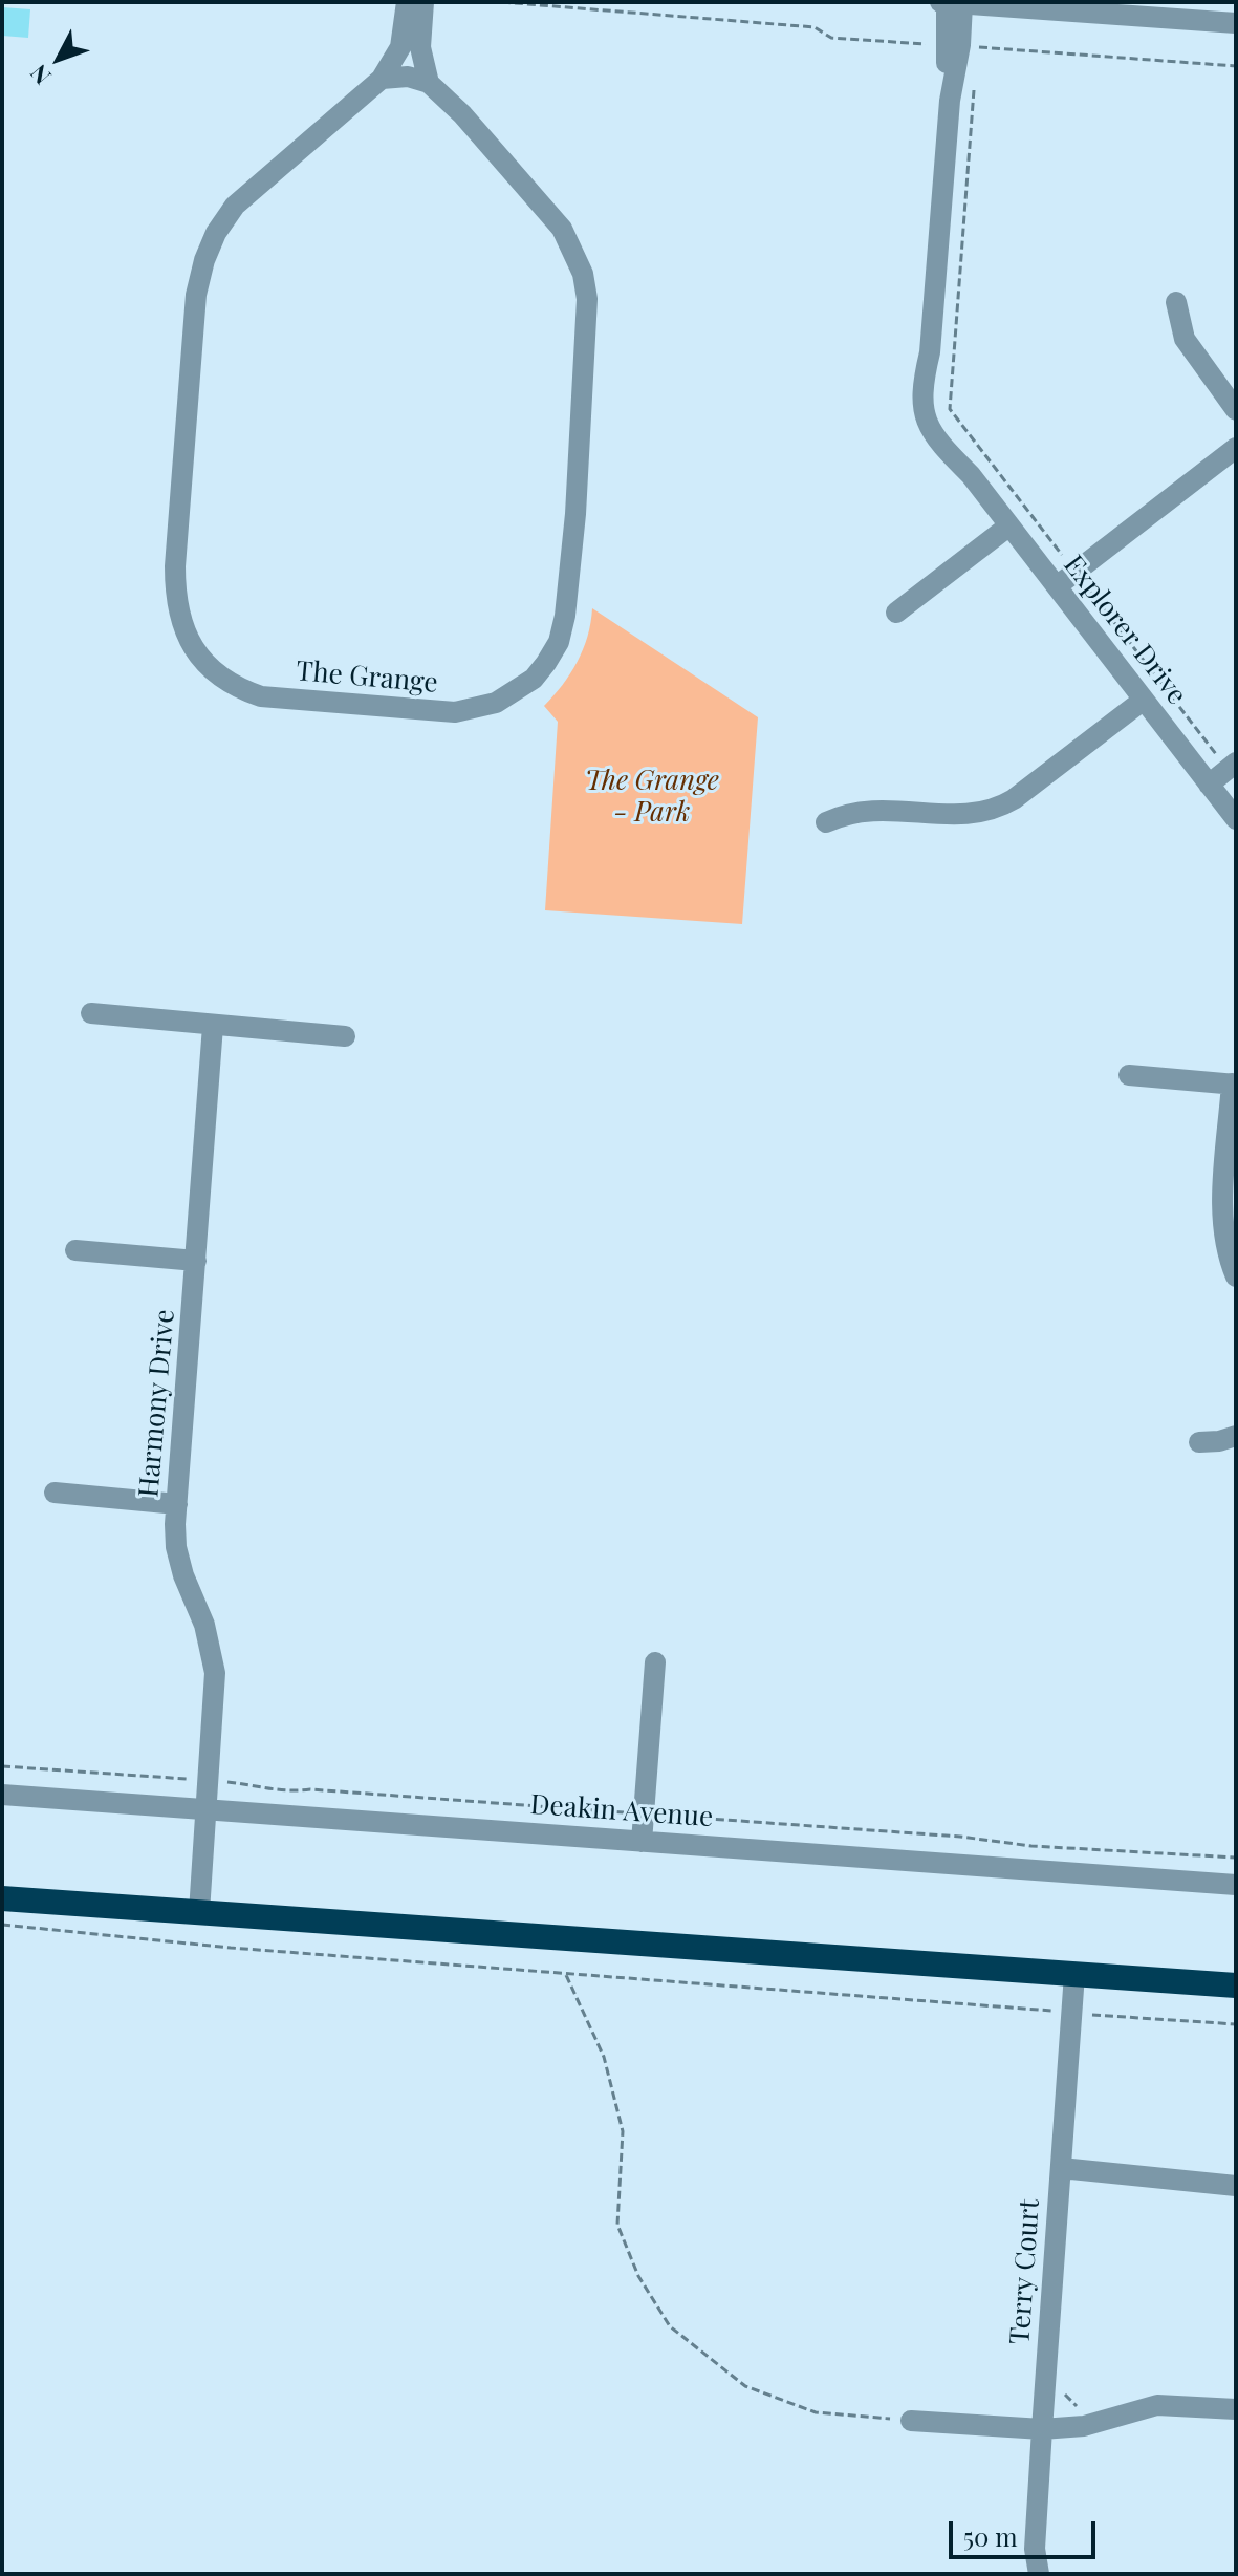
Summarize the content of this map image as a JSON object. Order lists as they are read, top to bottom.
{
  "streets": {
    "street": [
      "Explorer Drive",
      "The Grange",
      "Harmony Drive",
      "Deakin Avenue",
      "Terry Court"
    ]
  },
  "crossings": [
    ["Harmony Drive", "Deakin Avenue"]
  ],
  "parks": ["The Grange - Park"],
  "scale_bar": "50 m",
  "north": "bottom left"
}
